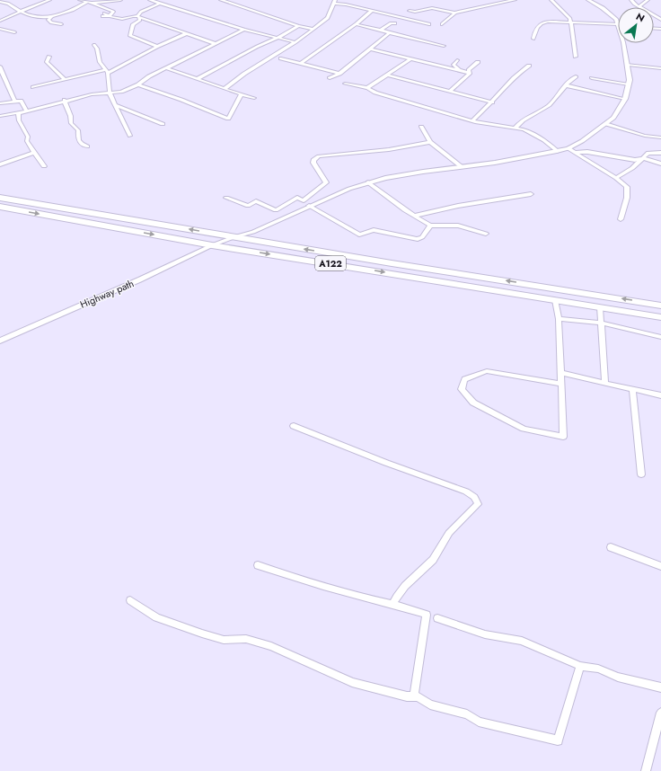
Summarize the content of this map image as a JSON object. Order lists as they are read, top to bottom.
{
  "streets": {
    "highway": ["A122"],
    "street": ["Highway path"]
  },
  "crossings": [
    ["A122", "Highway path"]
  ],
  "north": "top right"
}
